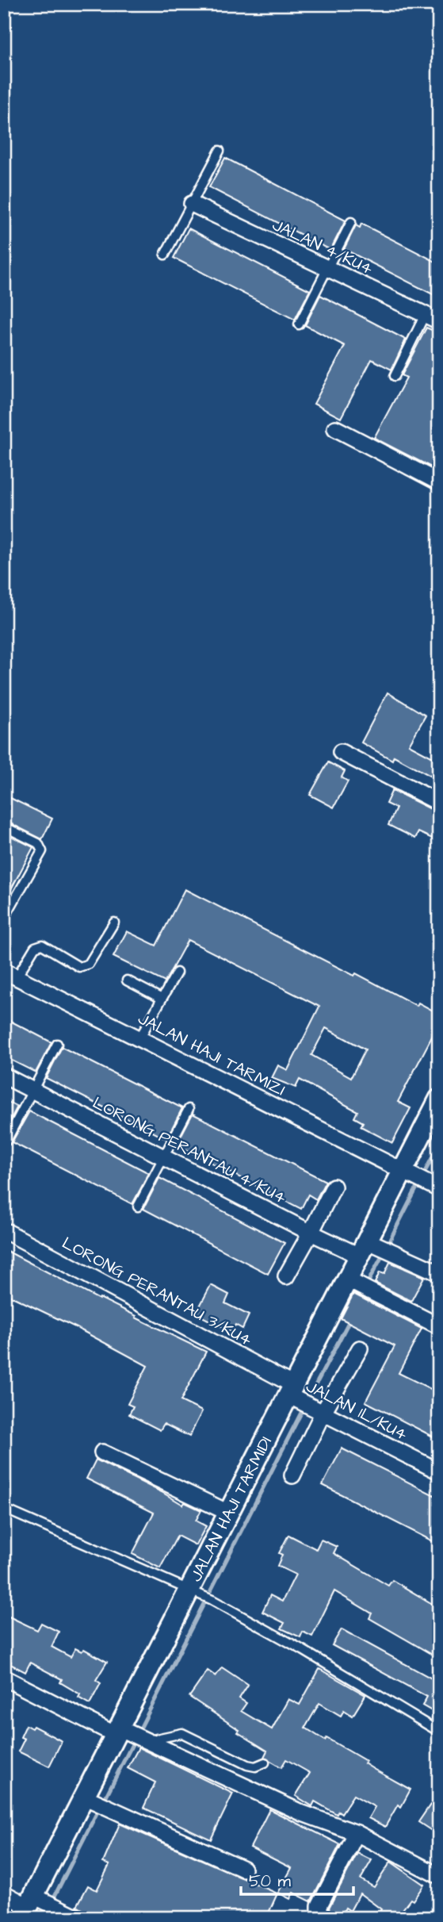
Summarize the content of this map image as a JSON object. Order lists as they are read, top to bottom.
{
  "streets": {
    "street": [
      "JALAN 4/KU4",
      "JALAN HAJI TARMIZI",
      "LORONG PERANTAU 4/KU4",
      "LORONG PERANTAU 3/KU4",
      "JALAN 1L/KU4",
      "JALAN HAJI TARMIDI"
    ]
  },
  "crossings": [
    ["JALAN HAJI TARMIZI", "JALAN HAJI TARMIDI"],
    ["LORONG PERANTAU 4/KU4", "JALAN HAJI TARMIDI"],
    ["LORONG PERANTAU 3/KU4", "JALAN 1L/KU4"],
    ["LORONG PERANTAU 3/KU4", "JALAN HAJI TARMIDI"],
    ["JALAN 1L/KU4", "JALAN HAJI TARMIDI"]
  ],
  "scale_bar": "50 m"
}
